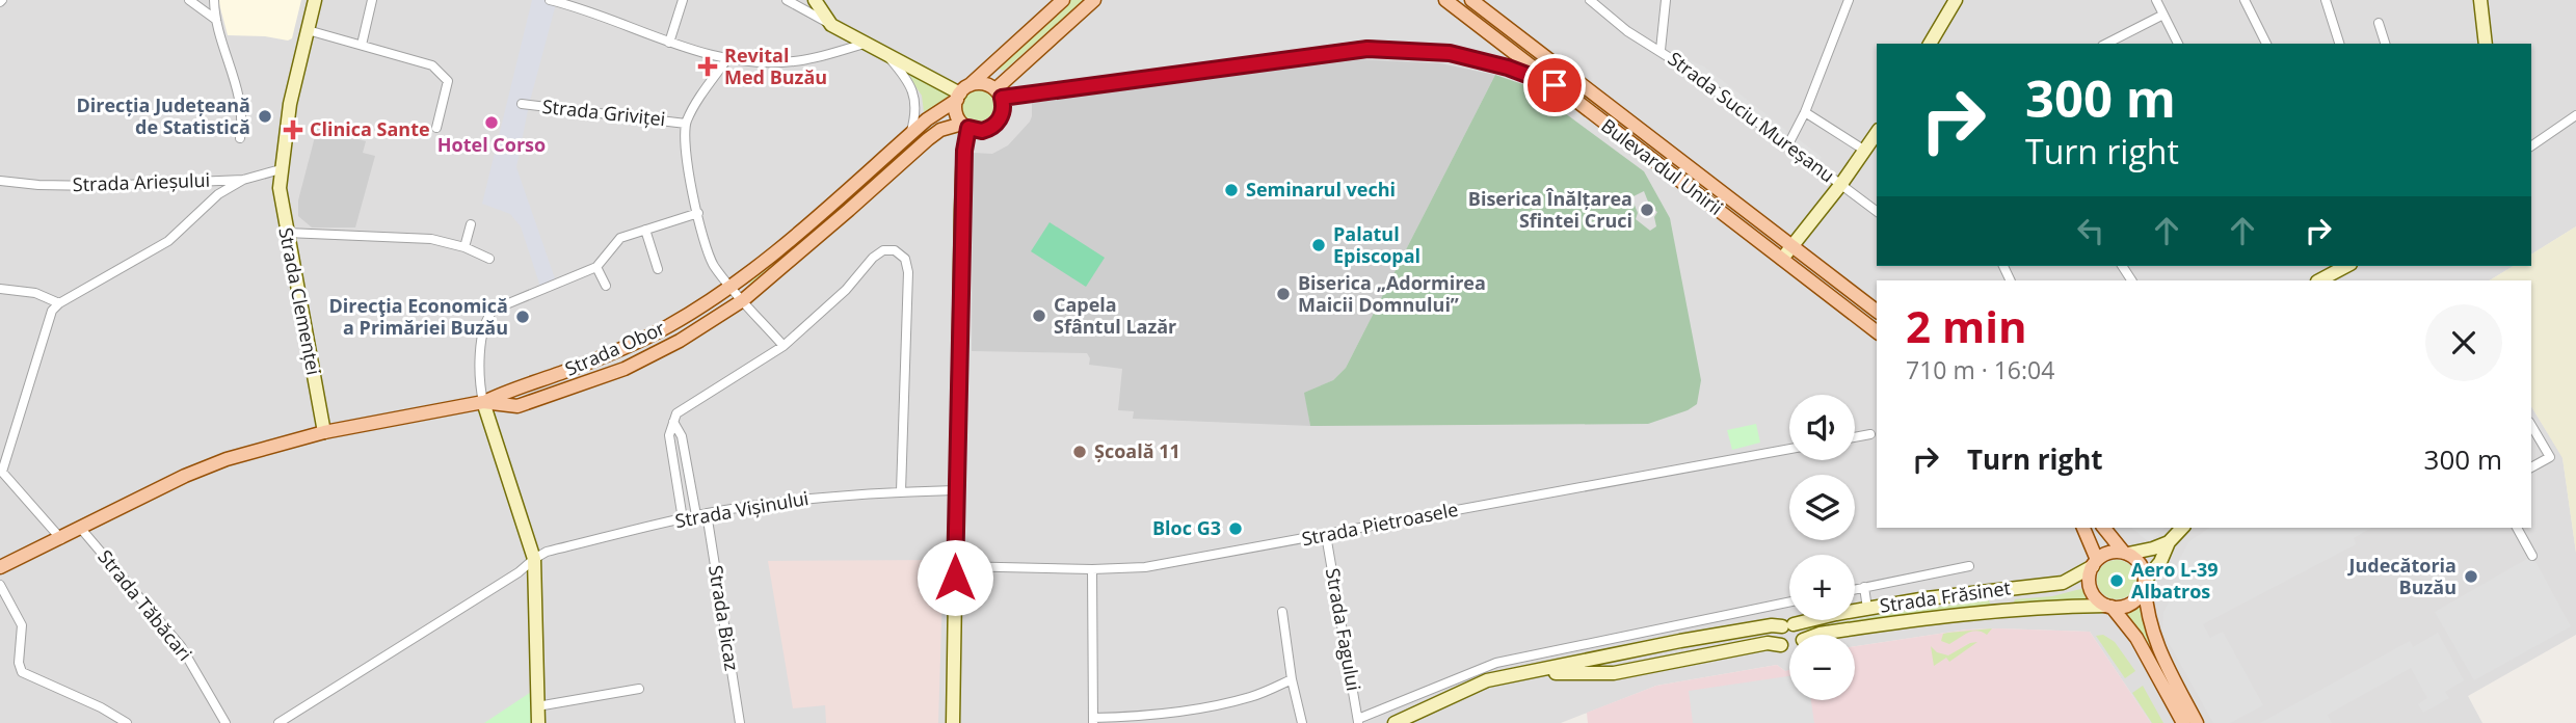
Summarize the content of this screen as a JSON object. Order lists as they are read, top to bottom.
{
  "streets": {
    "main road": ["Bulevardul Unirii", "Strada Obor"],
    "street": [
      "Strada Griviței",
      "Strada Suciu Mureșanu",
      "Strada Arieșului",
      "Strada Clemenței",
      "Strada Vișinului",
      "Strada Pietroasele",
      "Strada Frăsinet",
      "Strada Tăbăcari",
      "Strada Bicaz",
      "Strada Fagului"
    ]
  },
  "crossings": [
    ["Strada Arieșului", "Strada Clemenței"],
    ["Strada Vișinului", "Strada Bicaz"],
    ["Strada Pietroasele", "Strada Fagului"]
  ],
  "places": {
    "health": ["Revital Med Buzău", "Clinica Sante"],
    "other": [
      "Direcția Județeană de Statistică",
      "Hotel Corso",
      "Seminarul vechi",
      "Biserica Înălțarea Sfintei Cruci",
      "Palatul Episcopal",
      "Biserica „Adormirea Maicii Domnului”",
      "Capela Sfântul Lazăr",
      "Direcţia Economică a Primăriei Buzău",
      "Școală 11",
      "Bloc G3",
      "Judecătoria Buzău",
      "Aero L-39 Albatros"
    ]
  },
  "page": {
    "turn": ["300 m", "Turn right"],
    "heading": ["2 min", "710 m · 16:04"],
    "map_buttons": ["+", "−"],
    "list": [
      {
        "name": "Turn right",
        "value": "300 m"
      }
    ]
  }
}
